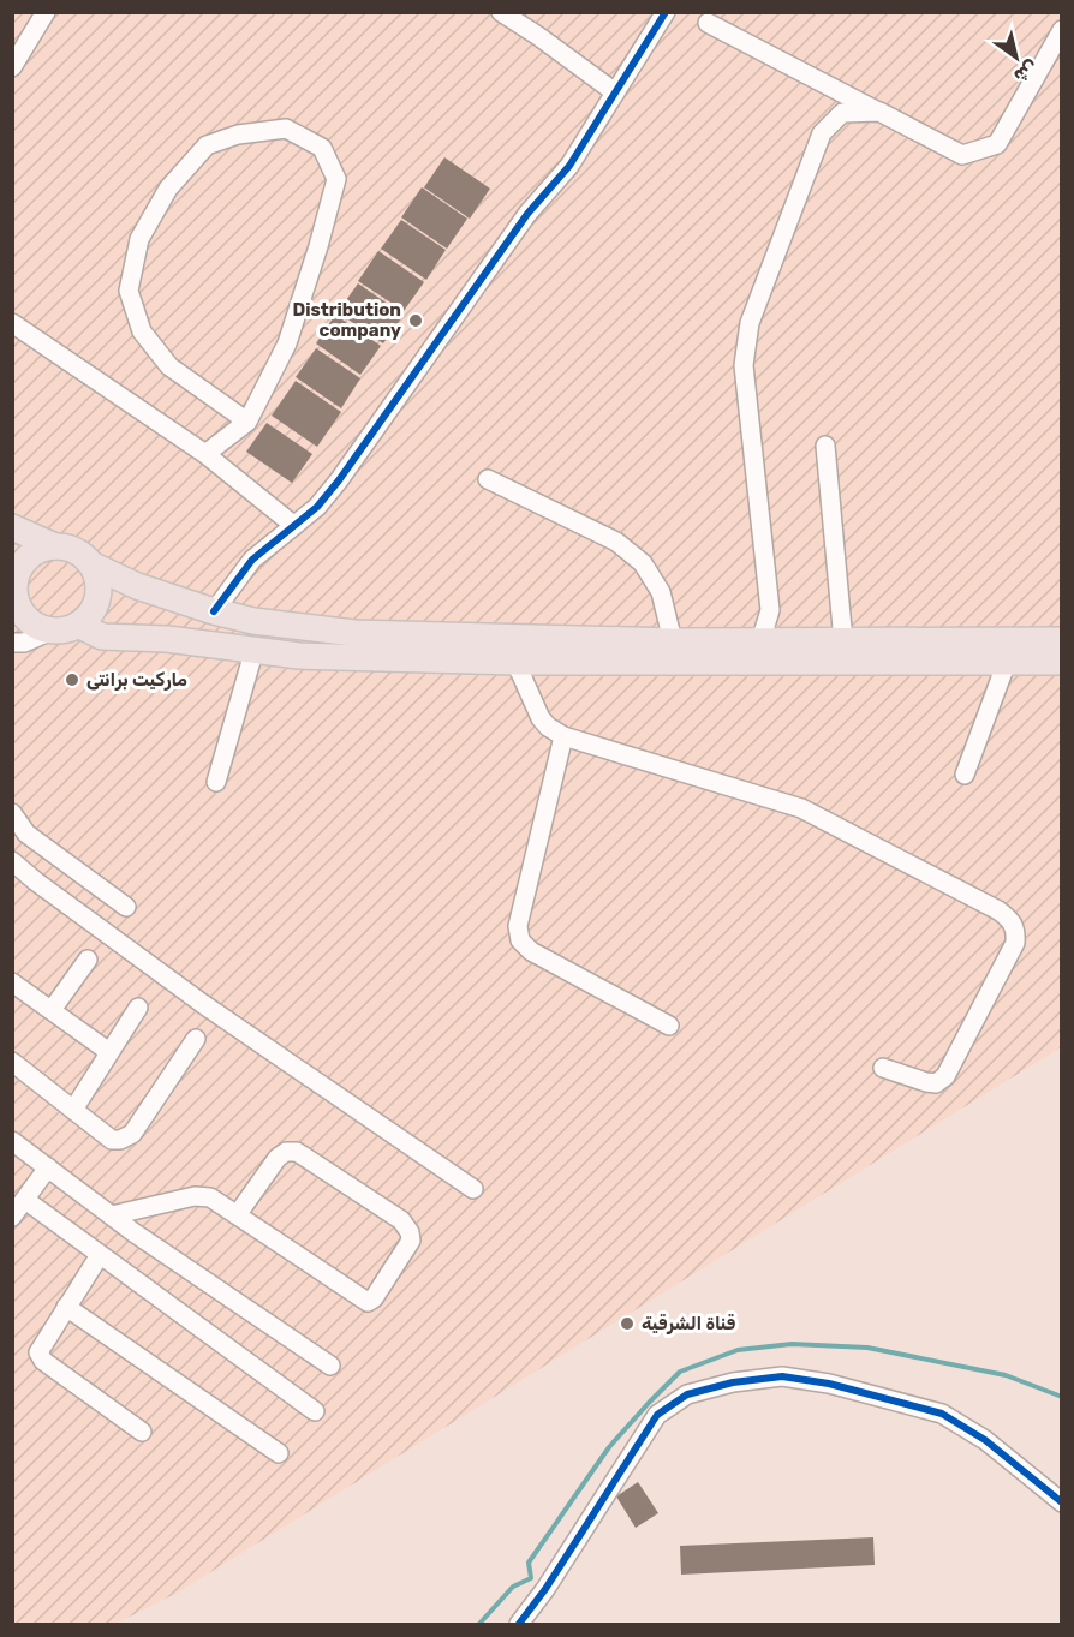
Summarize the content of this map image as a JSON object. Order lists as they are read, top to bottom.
{
  "places": ["Distribution company", "مارکیت برانتی", "قناة الشرقية"],
  "north": "bottom right"
}
